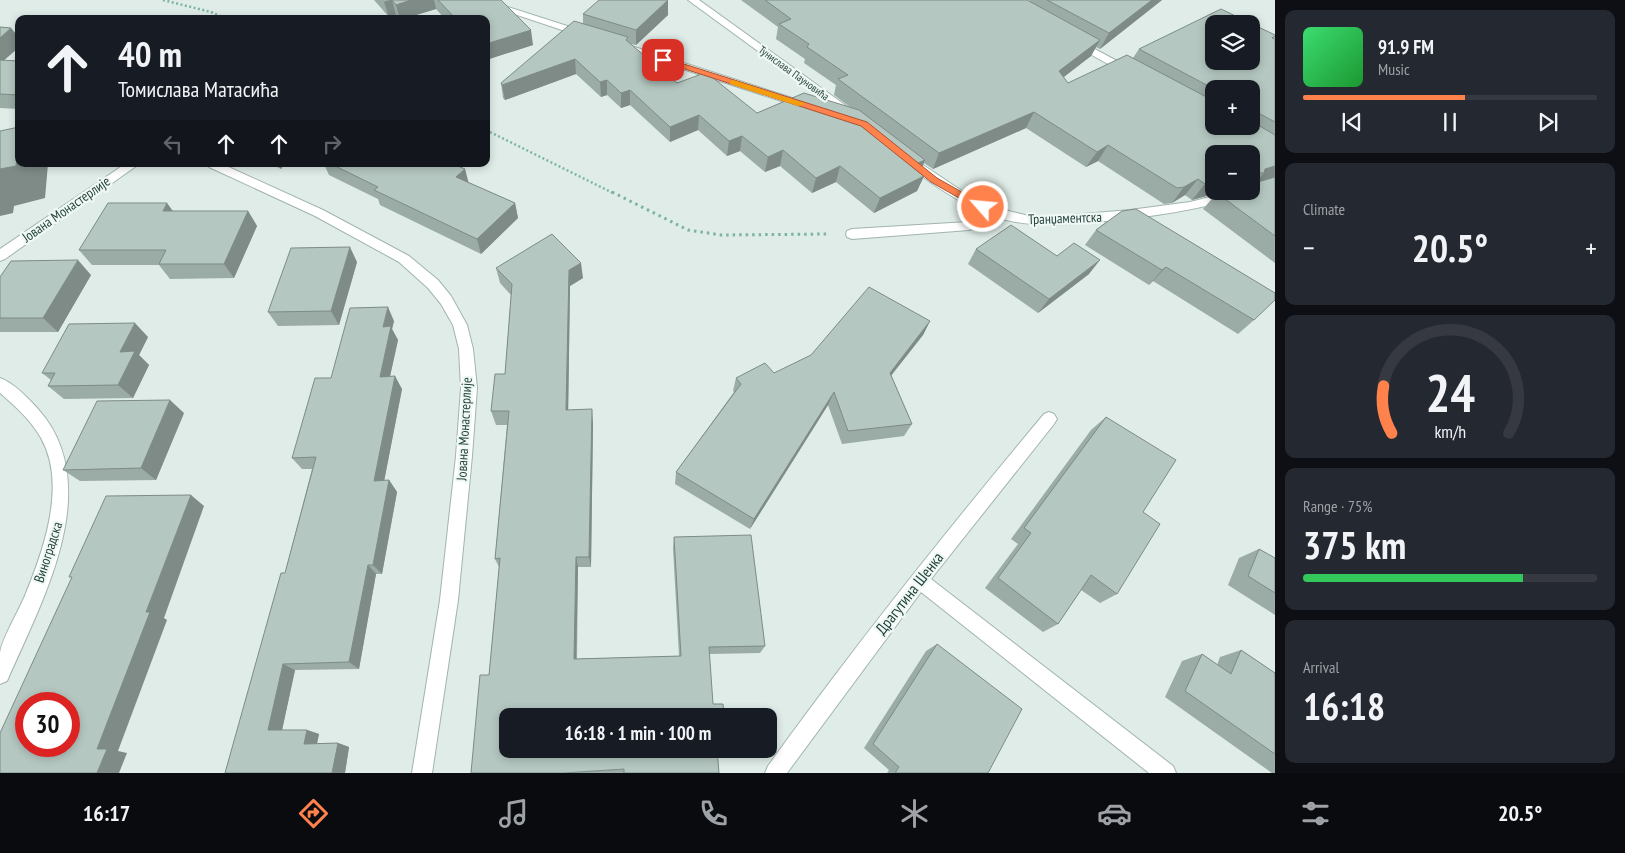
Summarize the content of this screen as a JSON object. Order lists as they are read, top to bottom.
{
  "streets": {
    "street": [
      "Тунислава Пауновића",
      "Јована Монастерлије",
      "Транџаментска",
      "Виноградска",
      "Драгутина Шенка"
    ]
  },
  "page": {
    "map_buttons": ["+", "−"],
    "turn": ["40 m", "Томислава Матасића"],
    "song": ["91.9 FM", "Music"],
    "tile": [
      "Climate",
      ["Range · 75%", "375 km"],
      ["Arrival", "16:18"]
    ],
    "heat": ["−", "20.5°", "+"],
    "limit": "30",
    "trip": "16:18 · 1 min · 100 m",
    "tabs": ["16:17", "20.5°"],
    "gauge": ["24", "km/h"]
  }
}
